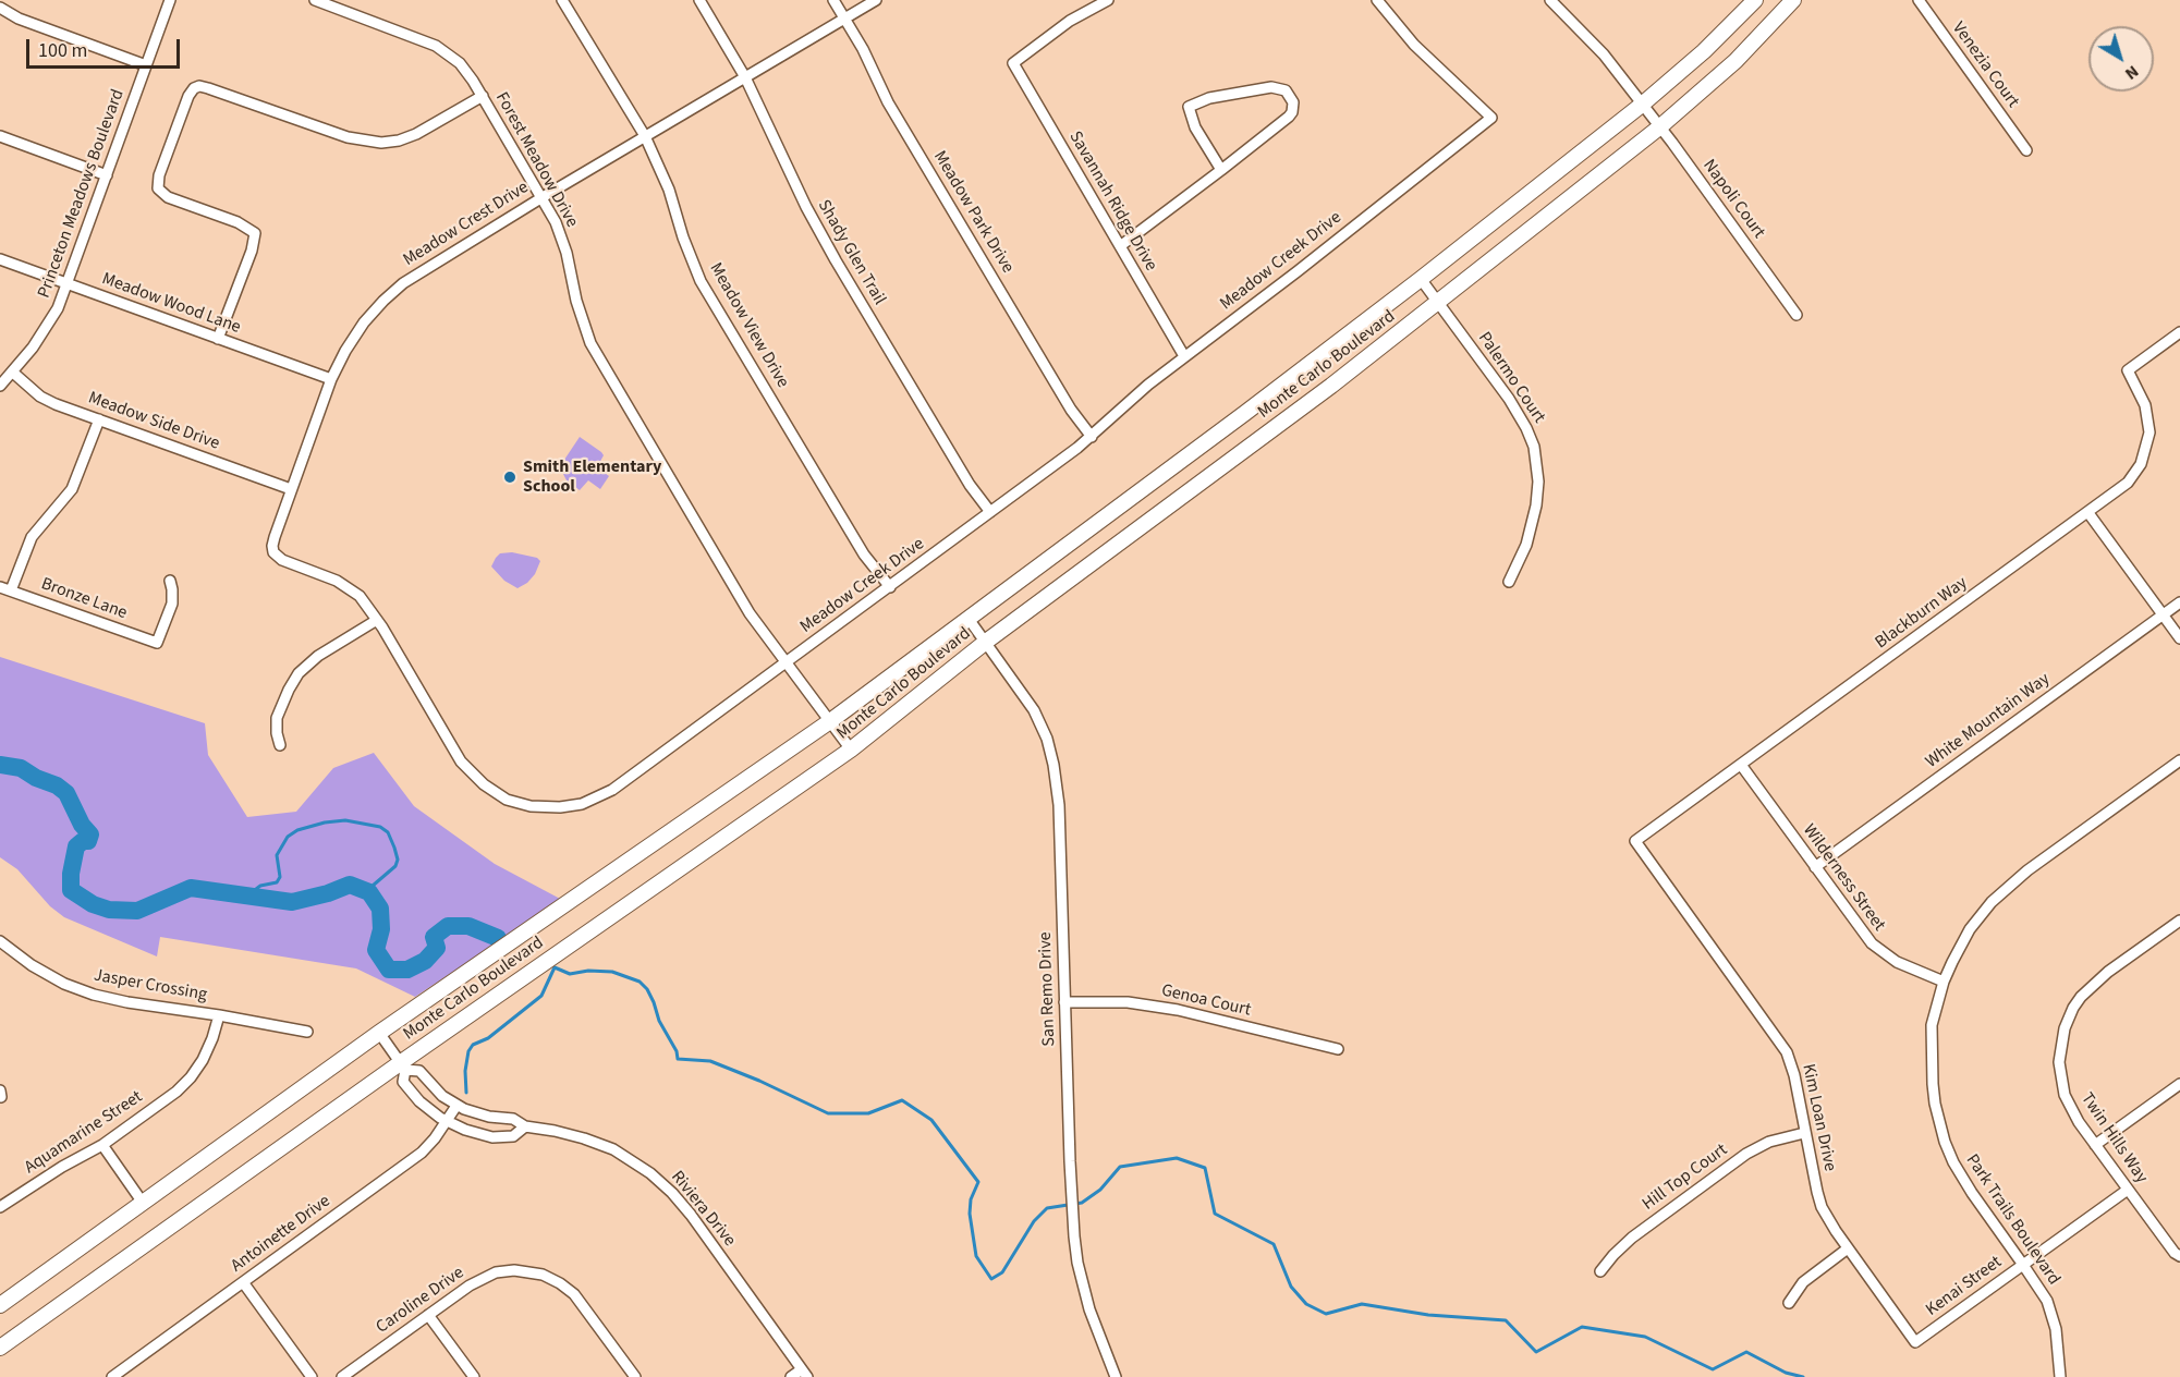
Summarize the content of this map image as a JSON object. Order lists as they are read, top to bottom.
{
  "streets": {
    "main road": ["Monte Carlo Boulevard"],
    "street": [
      "Venezia Court",
      "Forest Meadow Drive",
      "Princeton Meadows Boulevard",
      "Napoli Court",
      "Savannah Ridge Drive",
      "Meadow Park Drive",
      "Meadow Crest Drive",
      "Shady Glen Trail",
      "Meadow Creek Drive",
      "Meadow Wood Lane",
      "Meadow View Drive",
      "Palermo Court",
      "Meadow Side Drive",
      "Bronze Lane",
      "Blackburn Way",
      "White Mountain Way",
      "Wilderness Street",
      "Jasper Crossing",
      "San Remo Drive",
      "Genoa Court",
      "Kim Loan Drive",
      "Aquamarine Street",
      "Twin Hills Way",
      "Hill Top Court",
      "Riviera Drive",
      "Park Trails Boulevard",
      "Antoinette Drive",
      "Kenai Street",
      "Caroline Drive"
    ]
  },
  "crossings": [
    ["Forest Meadow Drive", "Meadow Crest Drive"],
    ["Forest Meadow Drive", "Meadow Creek Drive"],
    ["Forest Meadow Drive", "Monte Carlo Boulevard"],
    ["Princeton Meadows Boulevard", "Meadow Wood Lane"],
    ["Princeton Meadows Boulevard", "Meadow Side Drive"],
    ["Napoli Court", "Monte Carlo Boulevard"],
    ["Savannah Ridge Drive", "Meadow Creek Drive"],
    ["Meadow Park Drive", "Meadow Crest Drive"],
    ["Meadow Park Drive", "Meadow Creek Drive"],
    ["Meadow Crest Drive", "Shady Glen Trail"],
    ["Meadow Crest Drive", "Meadow Creek Drive"],
    ["Meadow Crest Drive", "Meadow Wood Lane"],
    ["Meadow Crest Drive", "Meadow View Drive"],
    ["Meadow Crest Drive", "Meadow Side Drive"],
    ["Shady Glen Trail", "Meadow Creek Drive"],
    ["Meadow Creek Drive", "Meadow View Drive"],
    ["Monte Carlo Boulevard", "Palermo Court"],
    ["Monte Carlo Boulevard", "San Remo Drive"],
    ["Monte Carlo Boulevard", "Riviera Drive"],
    ["Blackburn Way", "Wilderness Street"],
    ["Blackburn Way", "Kim Loan Drive"],
    ["White Mountain Way", "Wilderness Street"],
    ["Wilderness Street", "Park Trails Boulevard"],
    ["Jasper Crossing", "Aquamarine Street"],
    ["San Remo Drive", "Genoa Court"],
    ["Kim Loan Drive", "Hill Top Court"],
    ["Kim Loan Drive", "Kenai Street"],
    ["Twin Hills Way", "Kenai Street"],
    ["Riviera Drive", "Antoinette Drive"],
    ["Park Trails Boulevard", "Kenai Street"]
  ],
  "places": ["Smith Elementary School"],
  "scale_bar": "100 m",
  "north": "bottom right"
}
